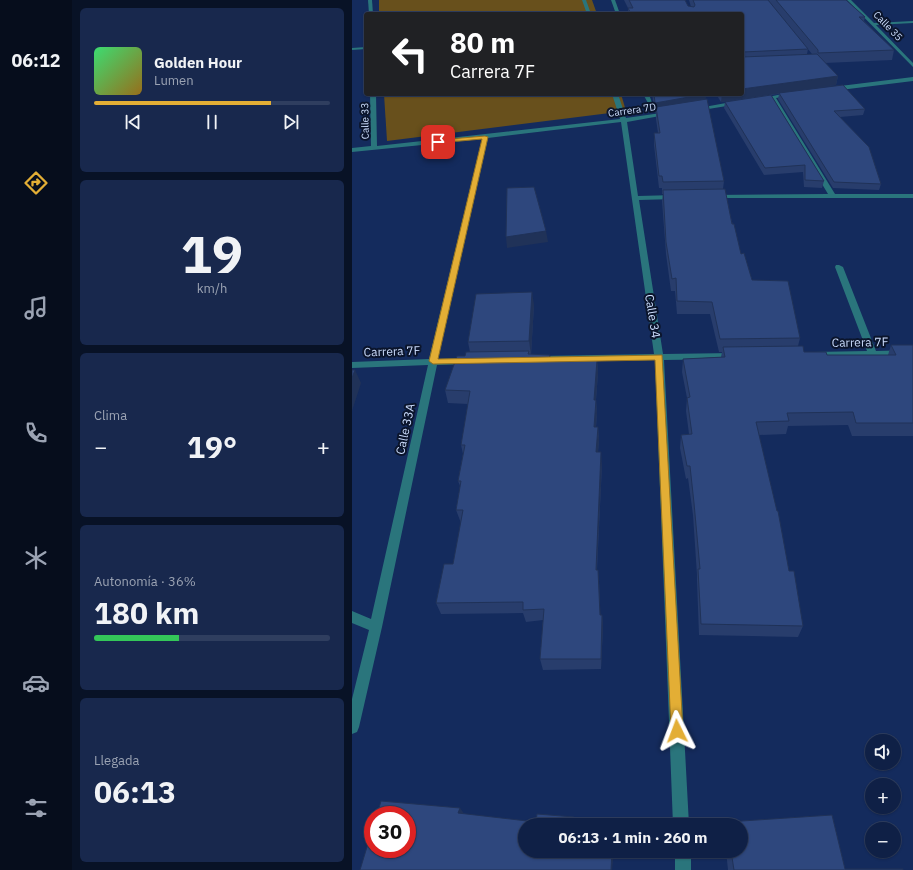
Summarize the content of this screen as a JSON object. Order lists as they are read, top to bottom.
{
  "streets": {
    "street": [
      "Calle 35",
      "Carrera 7D",
      "Calle 33",
      "Calle 34",
      "Carrera 7F",
      "Calle 33A"
    ]
  },
  "crossings": [
    ["Carrera 7D", "Calle 33"],
    ["Carrera 7D", "Calle 34"],
    ["Carrera 7D", "Calle 33A"],
    ["Carrera 7F", "Calle 33A"]
  ],
  "page": {
    "tabs": "06:12",
    "turn": ["80 m", "Carrera 7F"],
    "song": ["Golden Hour", "Lumen"],
    "tile": [
      ["19", "km/h"],
      "Clima",
      ["Autonomía · 36%", "180 km"],
      ["Llegada", "06:13"]
    ],
    "heat": ["−", "19°", "+"],
    "map_buttons": ["+", "−"],
    "limit": "30",
    "trip": "06:13 · 1 min · 260 m"
  }
}
